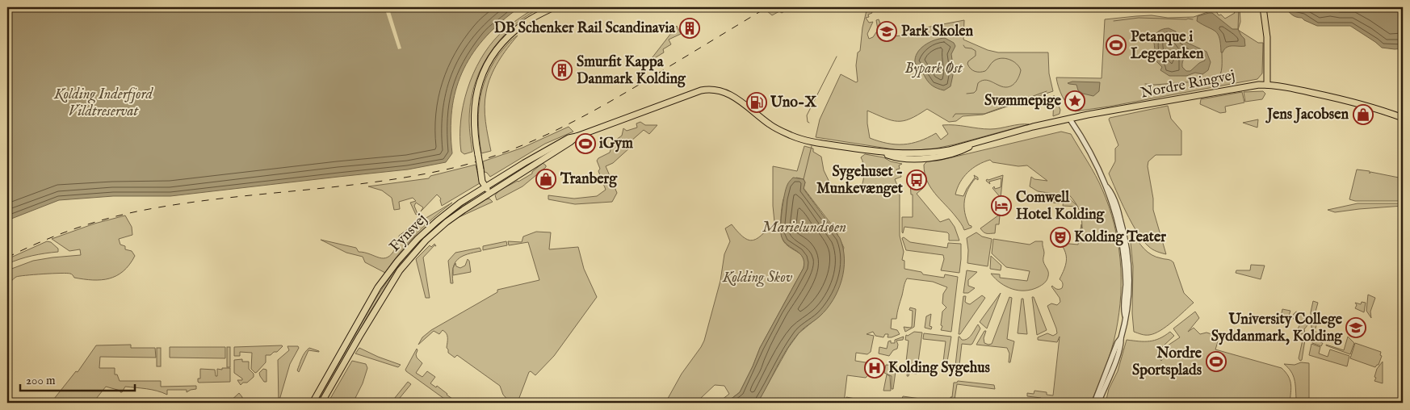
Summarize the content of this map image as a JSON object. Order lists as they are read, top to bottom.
{
  "streets": {
    "main road": ["Nordre Ringvej", "Fynsvej"]
  },
  "crossings": [
    ["Nordre Ringvej", "Fynsvej"]
  ],
  "water": ["Marielundsøen"],
  "parks": ["Bypark Øst", "Kolding Inderfjord Vildtreservat", "Kolding Skov"],
  "places": {
    "building": ["DB Schenker Rail Scandinavia", "Smurfit Kappa Danmark Kolding"],
    "school or university": ["Park Skolen", "University College Syddanmark, Kolding"],
    "sports": ["Petanque i Legeparken", "iGym", "Nordre Sportsplads"],
    "place": ["Svømmepige"],
    "fuel station": ["Uno-X"],
    "shop": ["Jens Jacobsen", "Tranberg"],
    "bus stop": ["Sygehuset - Munkevænget"],
    "hotel": ["Comwell Hotel Kolding"],
    "theatre": ["Kolding Teater"],
    "hospital": ["Kolding Sygehus"]
  },
  "scale_bar": "200 m"
}
